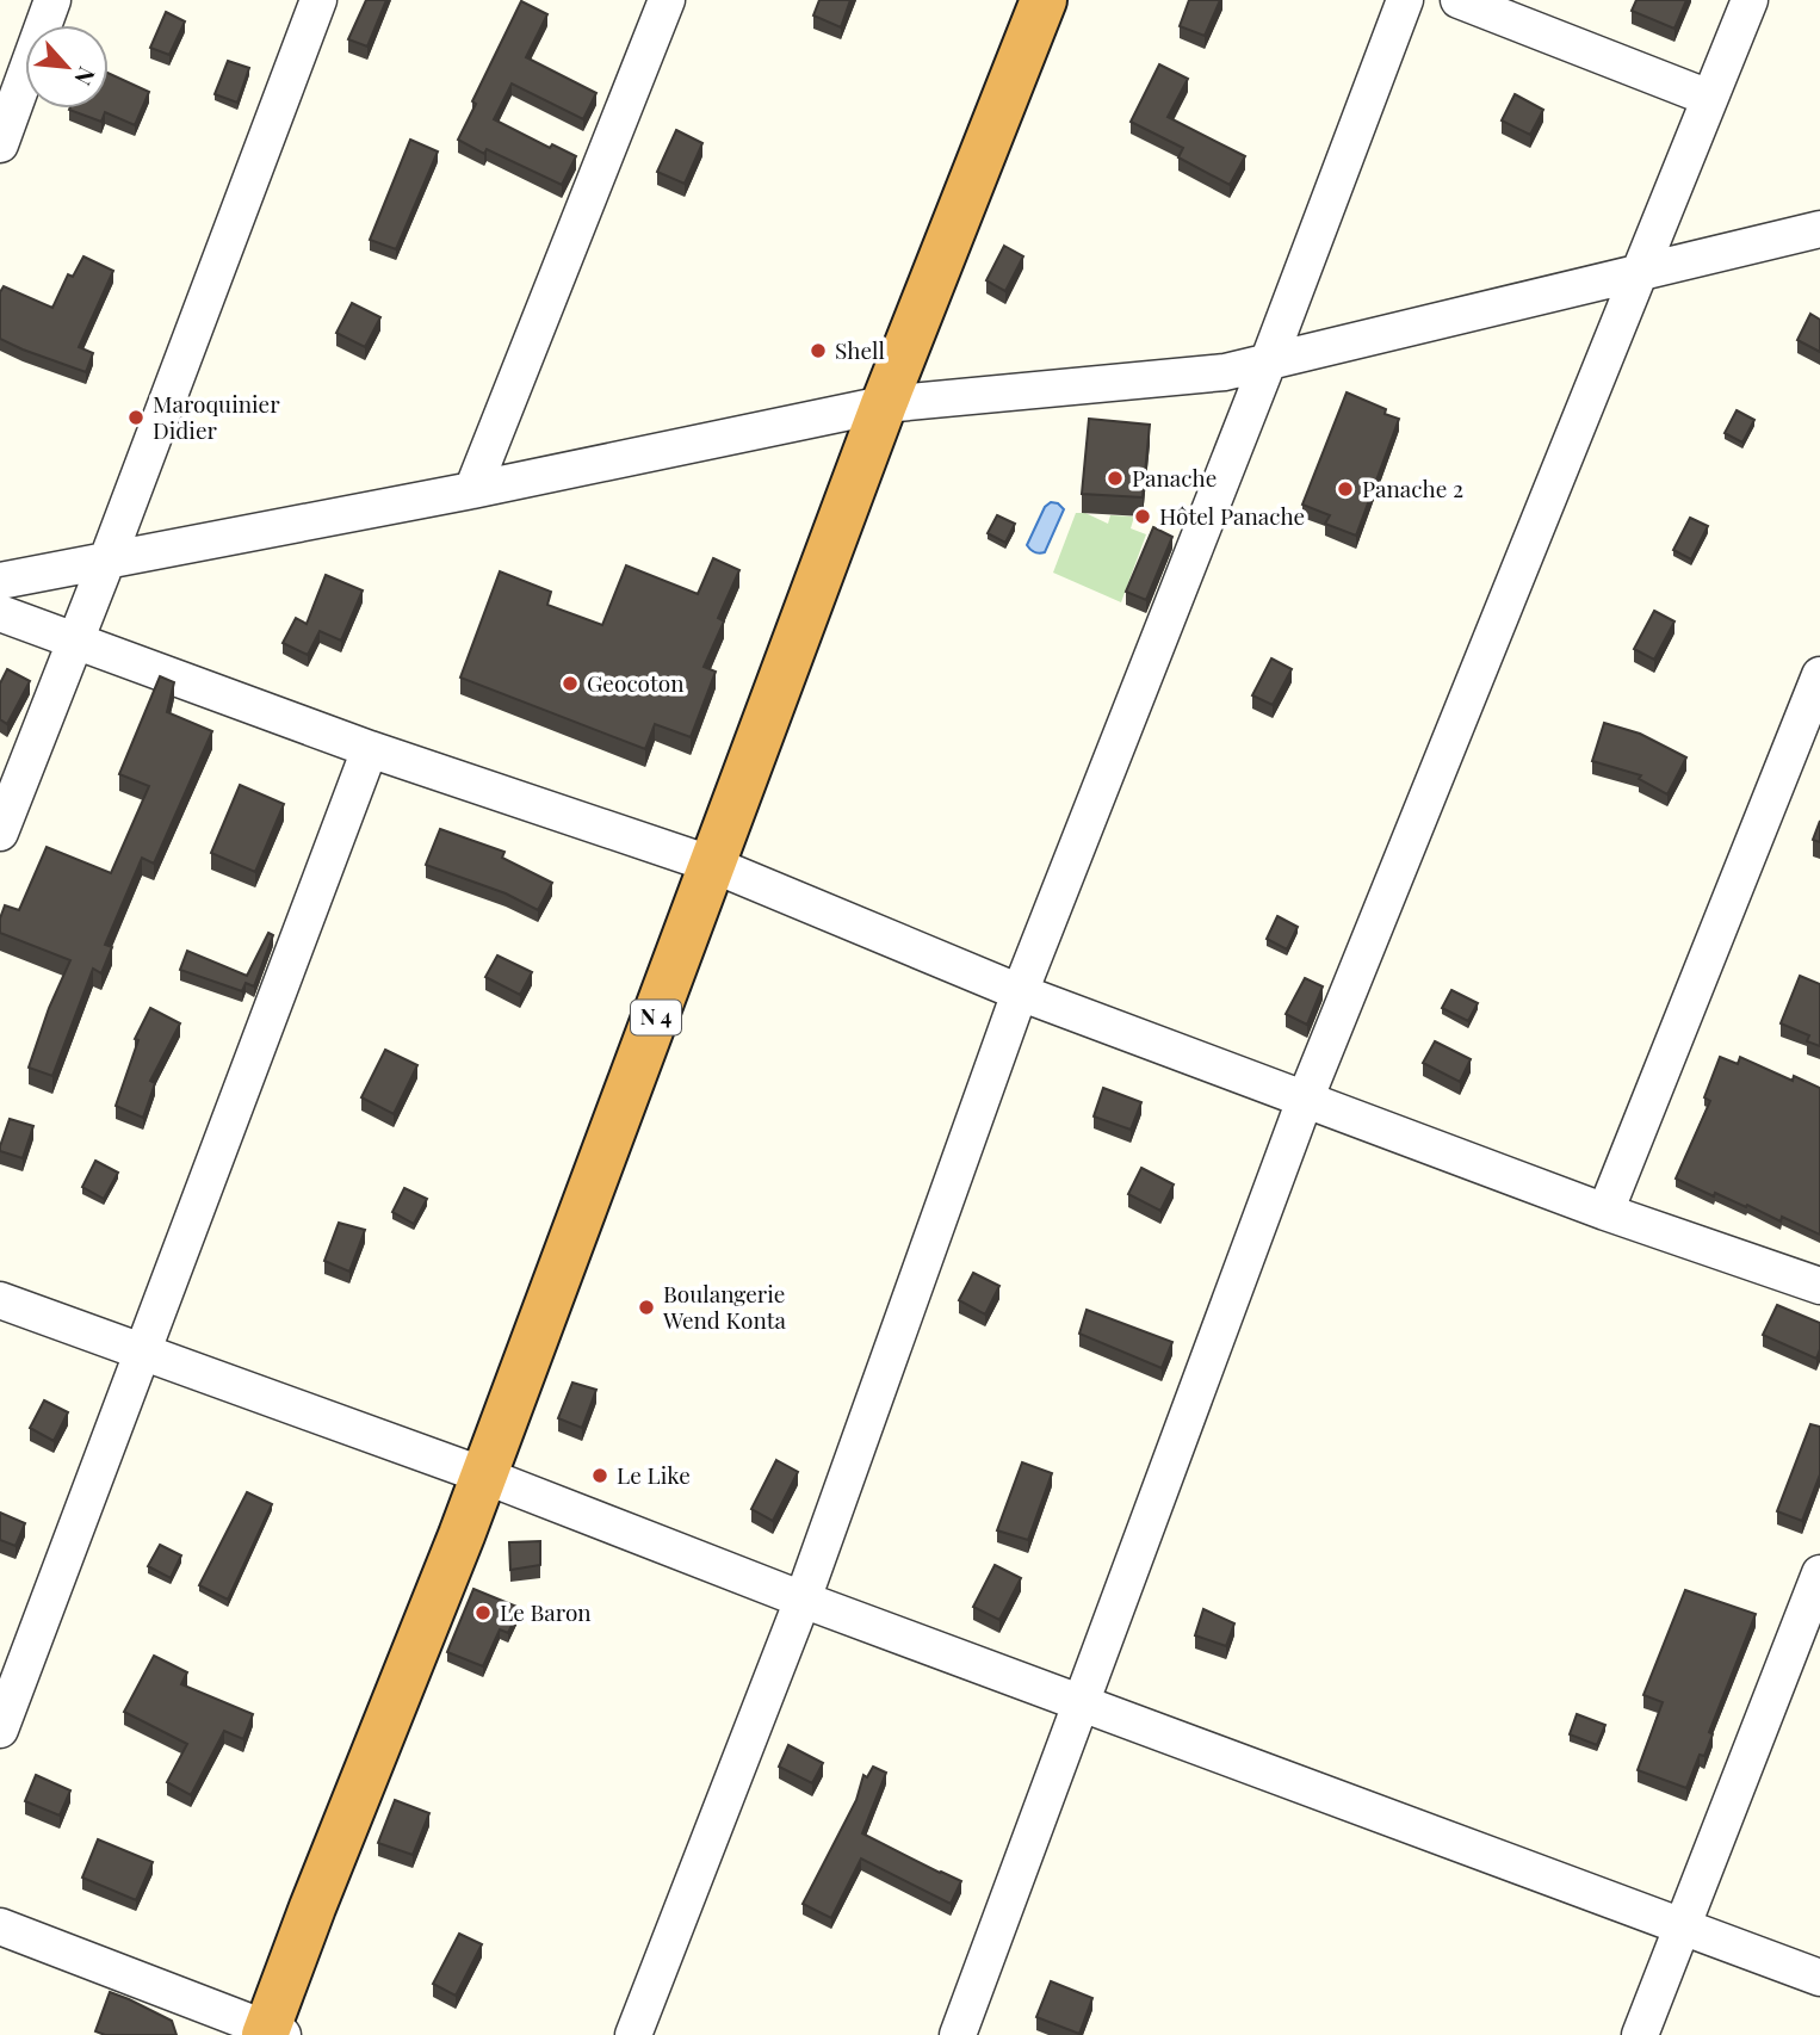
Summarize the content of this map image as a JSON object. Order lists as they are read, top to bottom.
{
  "streets": {
    "highway": ["N 4"]
  },
  "places": [
    "Shell",
    "Maroquinier Didier",
    "Panache",
    "Panache 2",
    "Hôtel Panache",
    "Geocoton",
    "Boulangerie Wend Konta",
    "Le Like",
    "Le Baron"
  ],
  "north": "bottom right"
}
